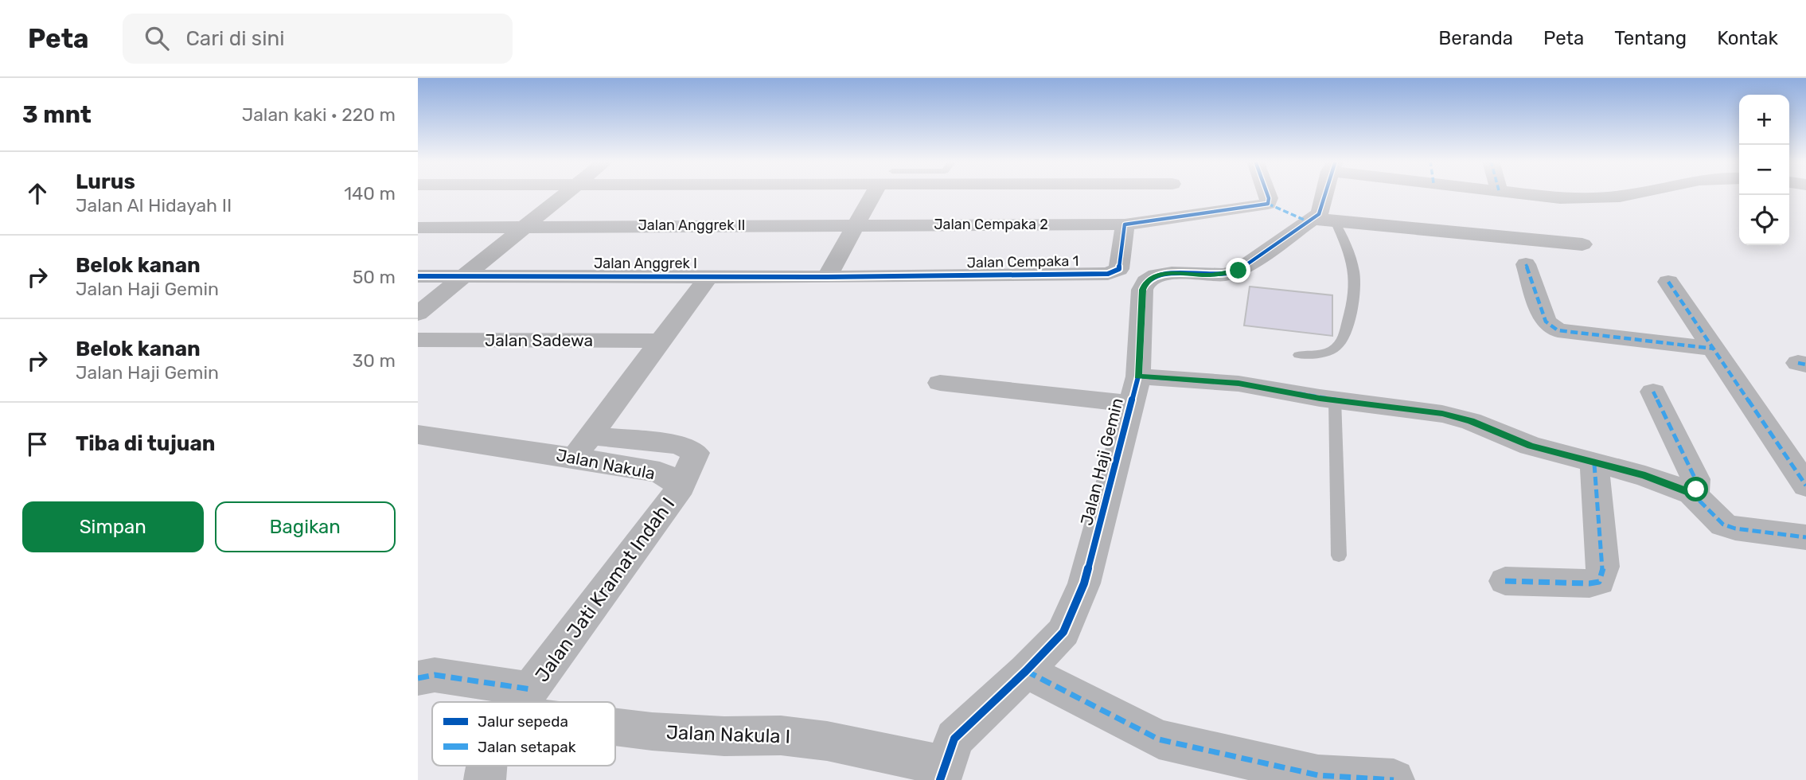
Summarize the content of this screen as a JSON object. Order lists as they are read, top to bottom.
{
  "streets": {
    "street": [
      "Jalan Cempaka 2",
      "Jalan Anggrek II",
      "Jalan Cempaka 1",
      "Jalan Anggrek I",
      "Jalan Sadewa",
      "Jalan Haji Gemin",
      "Jalan Nakula",
      "Jalan Jati Kramat Indah I",
      "Jalan Nakula I"
    ]
  },
  "crossings": [
    ["Jalan Cempaka 2", "Jalan Anggrek II"],
    ["Jalan Cempaka 2", "Jalan Cempaka 1"],
    ["Jalan Cempaka 1", "Jalan Anggrek I"],
    ["Jalan Haji Gemin", "Jalan Nakula I"],
    ["Jalan Nakula", "Jalan Jati Kramat Indah I"],
    ["Jalan Jati Kramat Indah I", "Jalan Nakula I"]
  ],
  "legend": ["Jalur sepeda", "Jalan setapak"],
  "page": {
    "header": "Peta",
    "search": "Cari di sini",
    "nav": [
      "Beranda",
      "Peta",
      "Tentang",
      "Kontak"
    ],
    "heading": ["3 mnt", "Jalan kaki · 220 m"],
    "map_buttons": ["+", "−"],
    "list": [
      ["Lurus", "Jalan Al Hidayah II", "140 m"],
      ["Belok kanan", "Jalan Haji Gemin", "50 m"],
      ["Belok kanan", "Jalan Haji Gemin", "30 m"],
      "Tiba di tujuan"
    ],
    "buttons": ["Simpan", "Bagikan"]
  }
}
